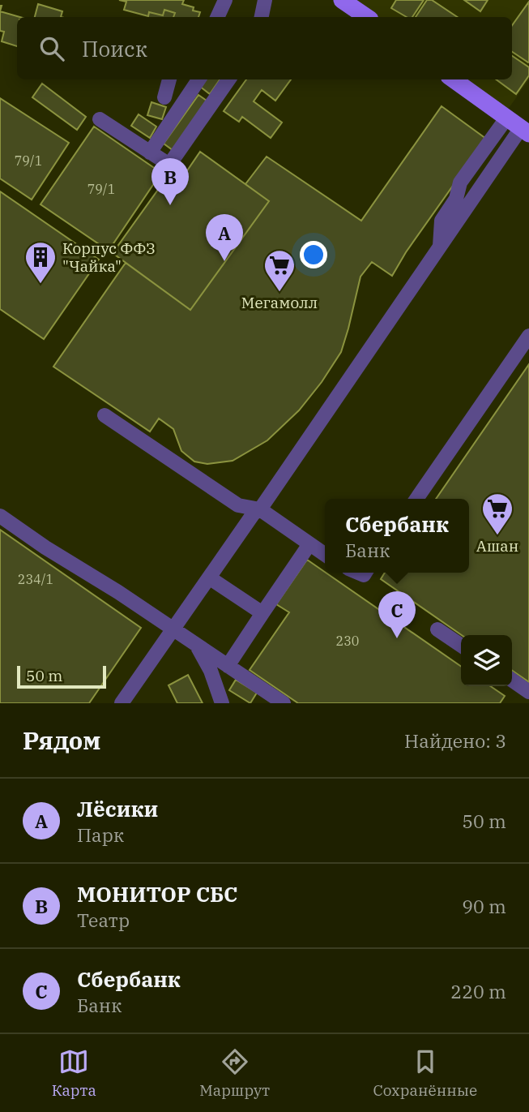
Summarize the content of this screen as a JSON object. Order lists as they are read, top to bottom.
{
  "places": {
    "building": ["Корпус ФФЗ \"Чайка\""],
    "supermarket": ["Мегамолл", "Ашан"]
  },
  "house_numbers": [
    "79/1",
    "79/1",
    "234/1",
    "230"
  ],
  "scale_bar": "50 m",
  "page": {
    "search": "Поиск",
    "pins": ["B", "A", "C"],
    "popup": ["Сбербанк", "Банк"],
    "scale": "50 m",
    "heading": ["Рядом", "Найдено: 3"],
    "list": [
      {
        "mark": "A",
        "name": "Лёсики",
        "note": "Парк",
        "value": "50 m"
      },
      {
        "mark": "B",
        "name": "МОНИТОР СБС",
        "note": "Театр",
        "value": "90 m"
      },
      {
        "mark": "C",
        "name": "Сбербанк",
        "note": "Банк",
        "value": "220 m"
      }
    ],
    "nav": ["Карта", "Маршрут", "Сохранённые"]
  }
}
